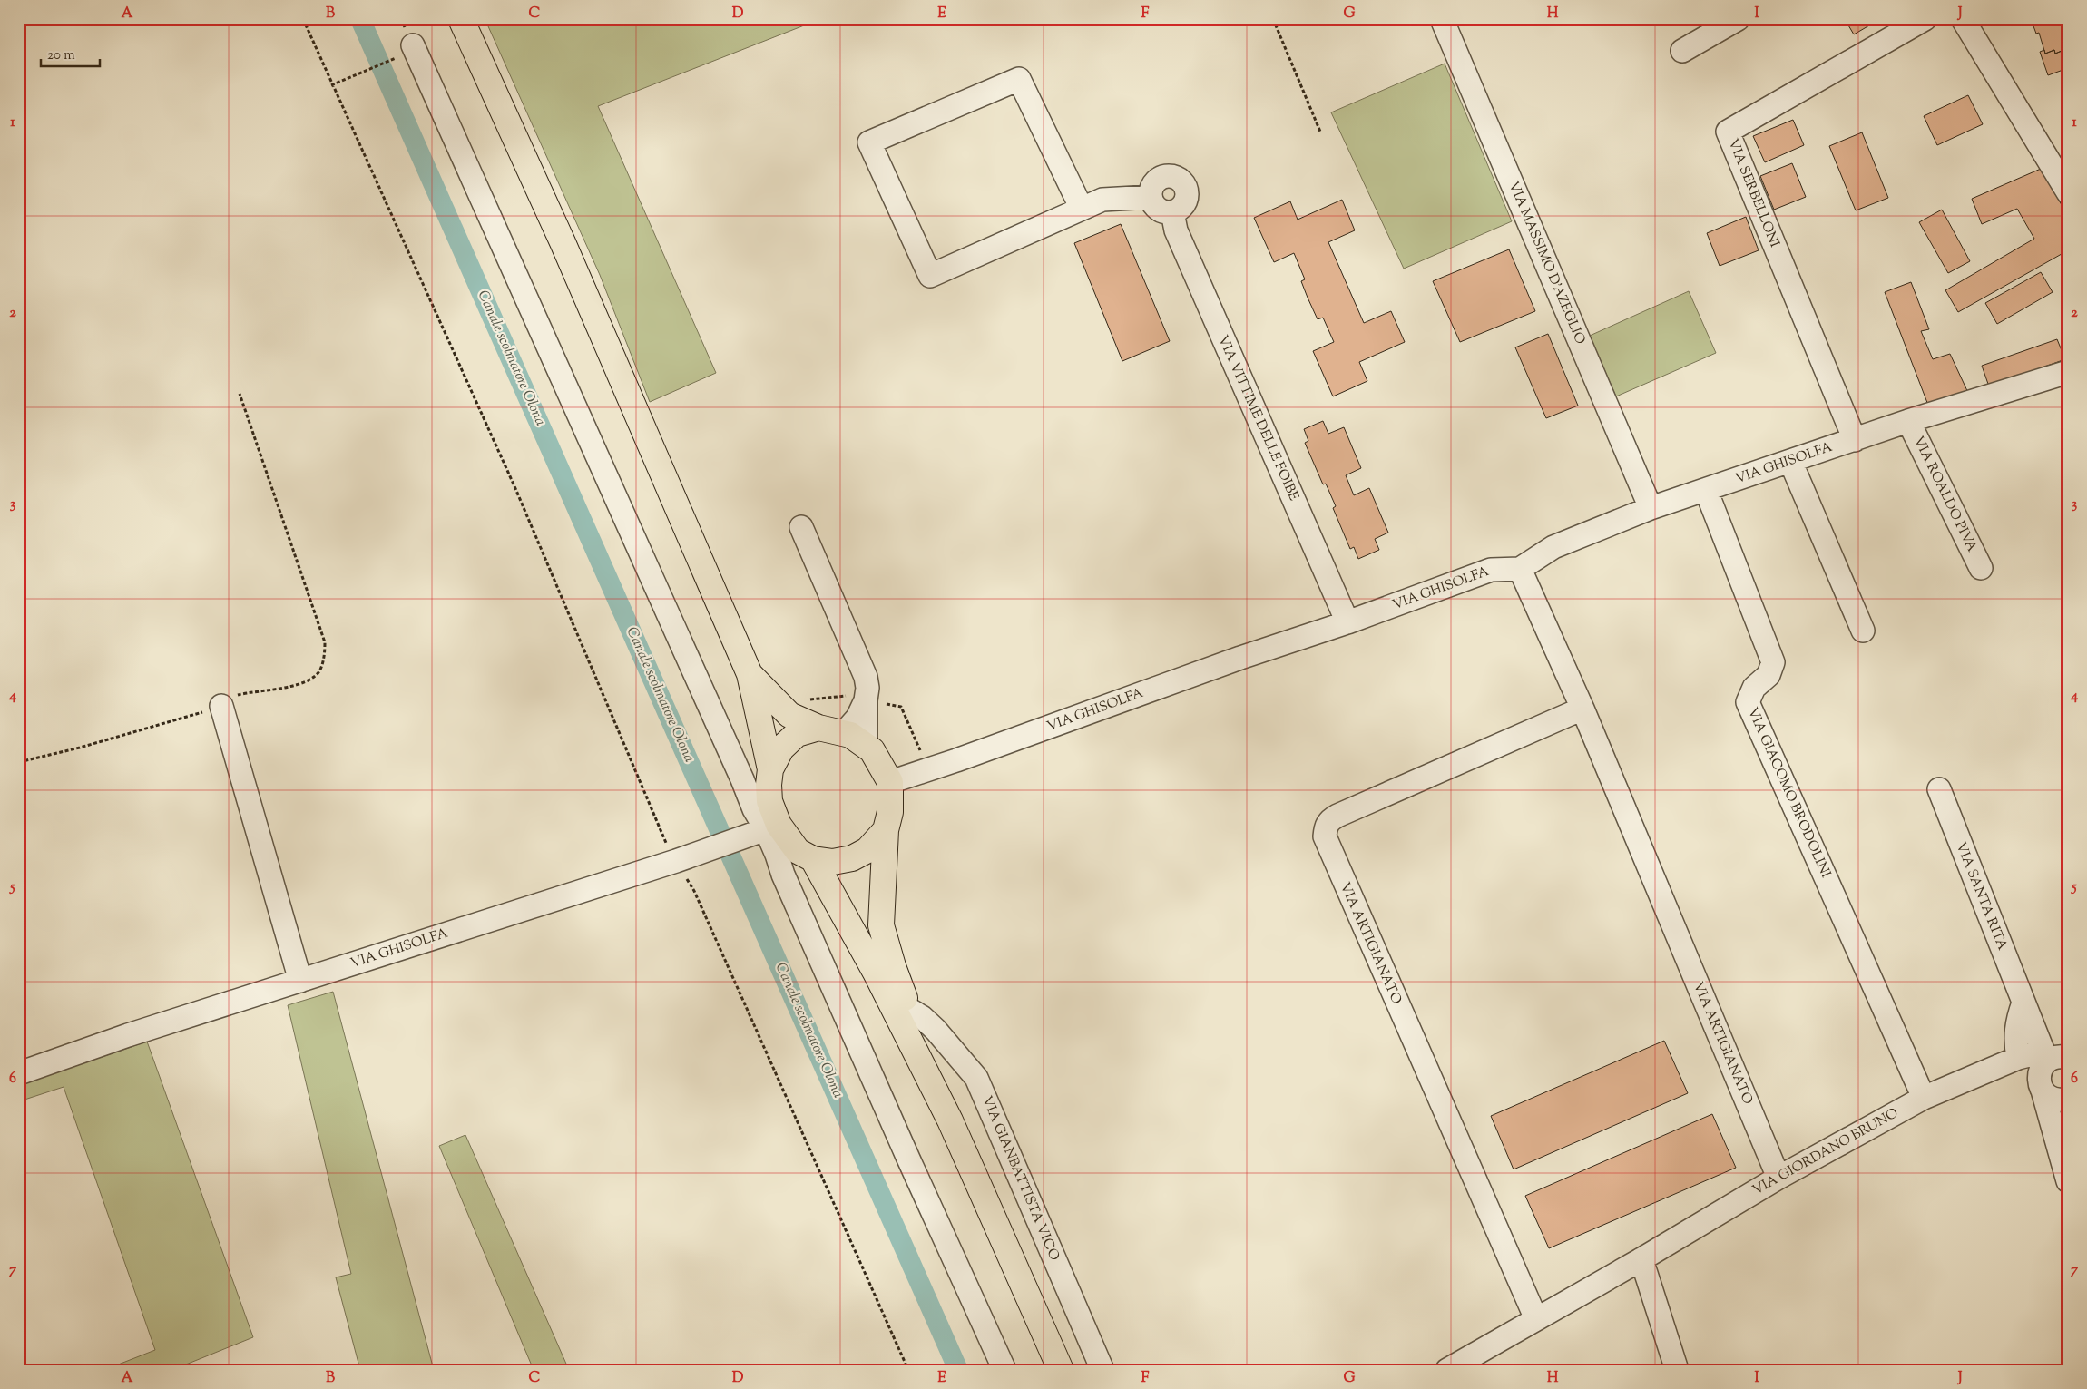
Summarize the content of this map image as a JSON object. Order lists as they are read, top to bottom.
{
  "streets": {
    "street": [
      "VIA SERBELLONI",
      "VIA MASSIMO D'AZEGLIO",
      "VIA VITTIME DELLE FOIBE",
      "VIA GHISOLFA",
      "VIA ROALDO PIVA",
      "VIA GIACOMO BRODOLINI",
      "VIA SANTA RITA",
      "VIA ARTIGIANATO",
      "VIA GIORDANO BRUNO",
      "VIA GIANBATTISTA VICO"
    ]
  },
  "crossings": [
    ["VIA SERBELLONI", "VIA GHISOLFA"],
    ["VIA MASSIMO D'AZEGLIO", "VIA GHISOLFA"],
    ["VIA VITTIME DELLE FOIBE", "VIA GHISOLFA"],
    ["VIA GHISOLFA", "VIA ROALDO PIVA"],
    ["VIA GHISOLFA", "VIA GIACOMO BRODOLINI"],
    ["VIA GHISOLFA", "VIA ARTIGIANATO"],
    ["VIA GIACOMO BRODOLINI", "VIA GIORDANO BRUNO"],
    ["VIA SANTA RITA", "VIA GIORDANO BRUNO"],
    ["VIA ARTIGIANATO", "VIA GIORDANO BRUNO"]
  ],
  "water": ["Canale scolmatore Olona"],
  "scale_bar": "20 m",
  "grid": {
    "columns": [
      "A",
      "B",
      "C",
      "D",
      "E",
      "F",
      "G",
      "H",
      "I",
      "J"
    ],
    "rows": [
      "1",
      "2",
      "3",
      "4",
      "5",
      "6",
      "7"
    ]
  }
}
